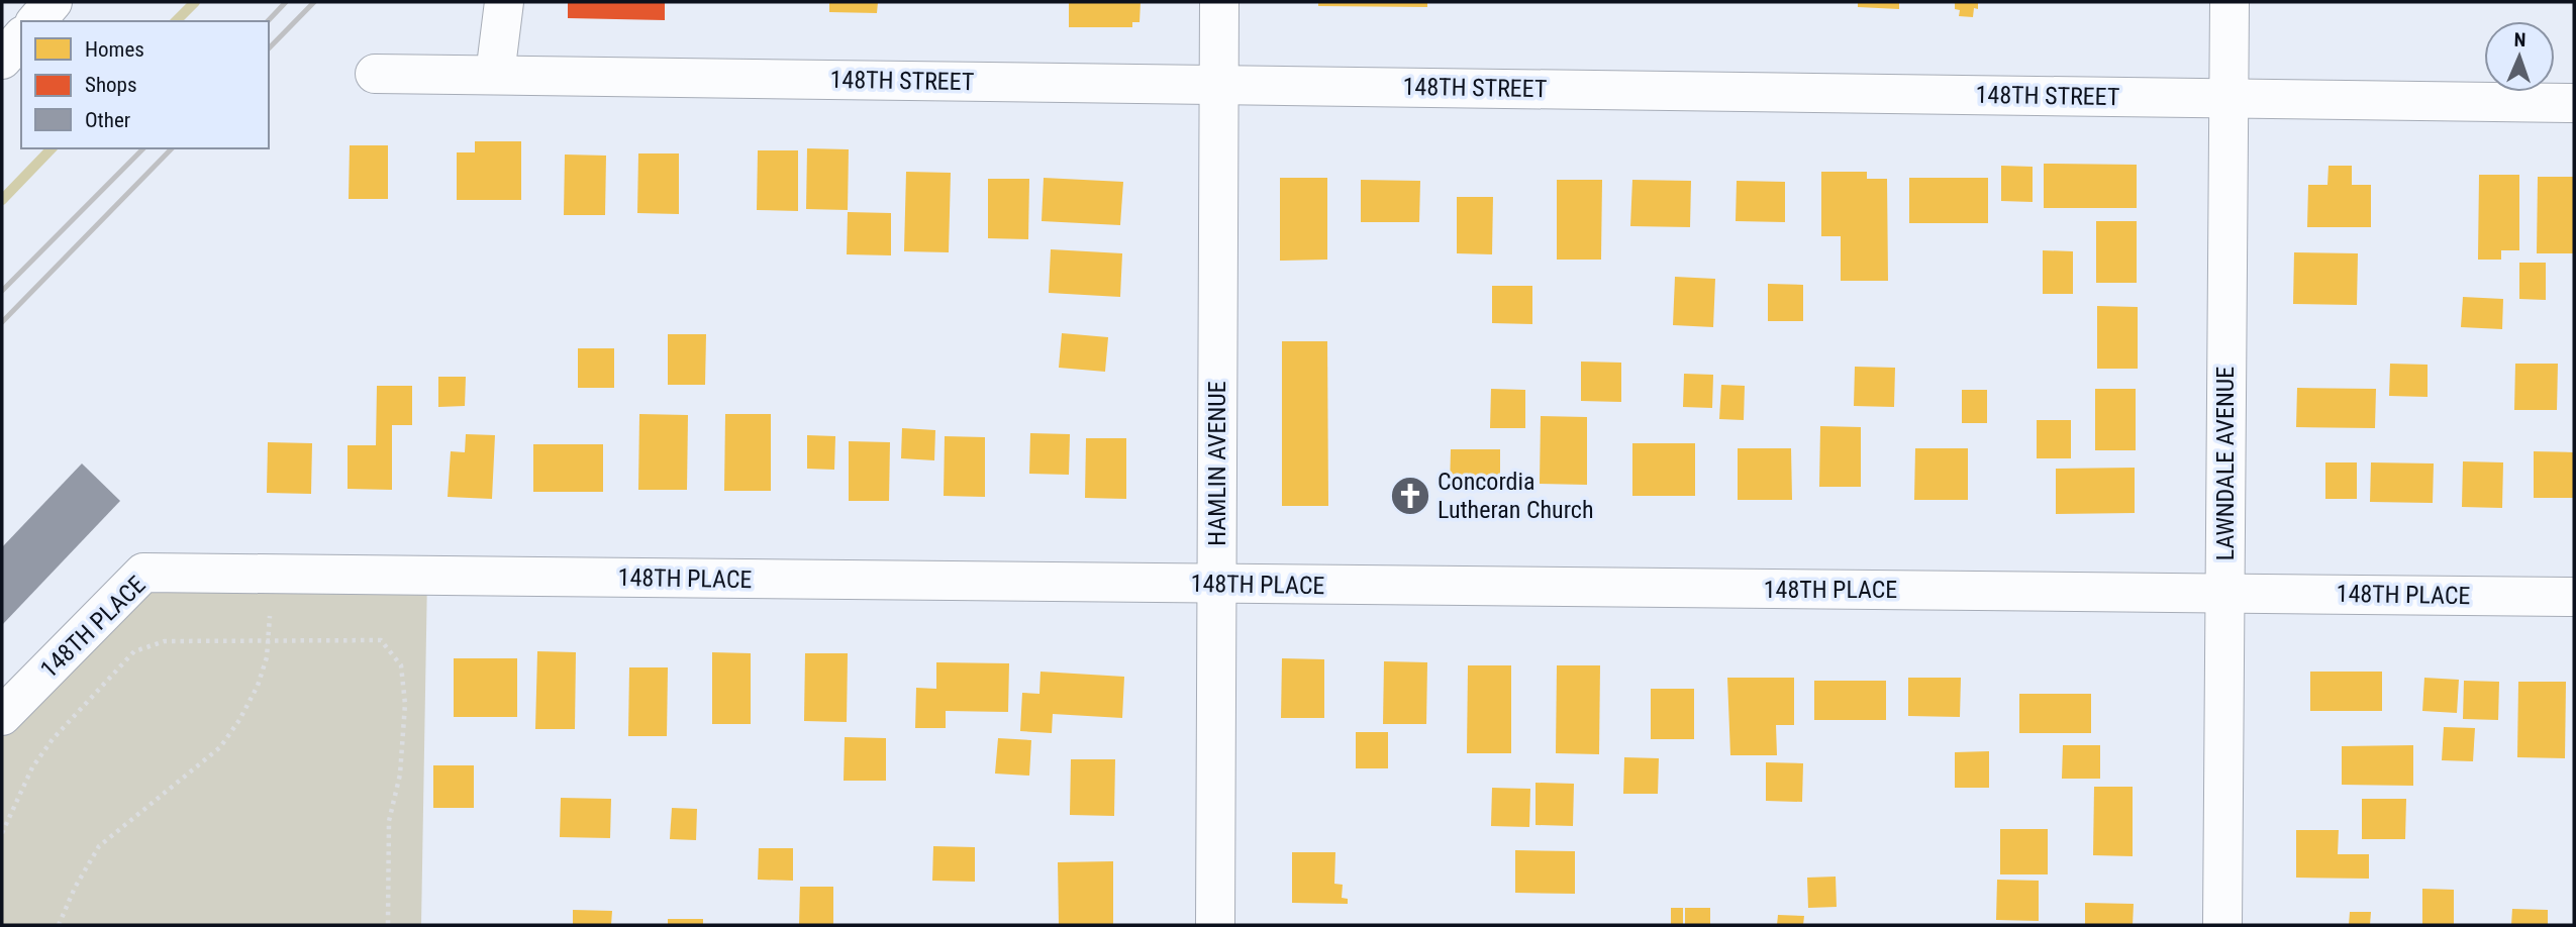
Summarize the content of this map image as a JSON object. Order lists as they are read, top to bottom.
{
  "streets": {
    "street": [
      "148TH STREET",
      "HAMLIN AVENUE",
      "LAWNDALE AVENUE",
      "148TH PLACE"
    ]
  },
  "crossings": [
    ["148TH STREET", "HAMLIN AVENUE"],
    ["148TH STREET", "LAWNDALE AVENUE"],
    ["HAMLIN AVENUE", "148TH PLACE"],
    ["LAWNDALE AVENUE", "148TH PLACE"]
  ],
  "places": {
    "church": ["Concordia Lutheran Church"]
  },
  "legend": ["Homes", "Shops", "Other"],
  "north": "top"
}
